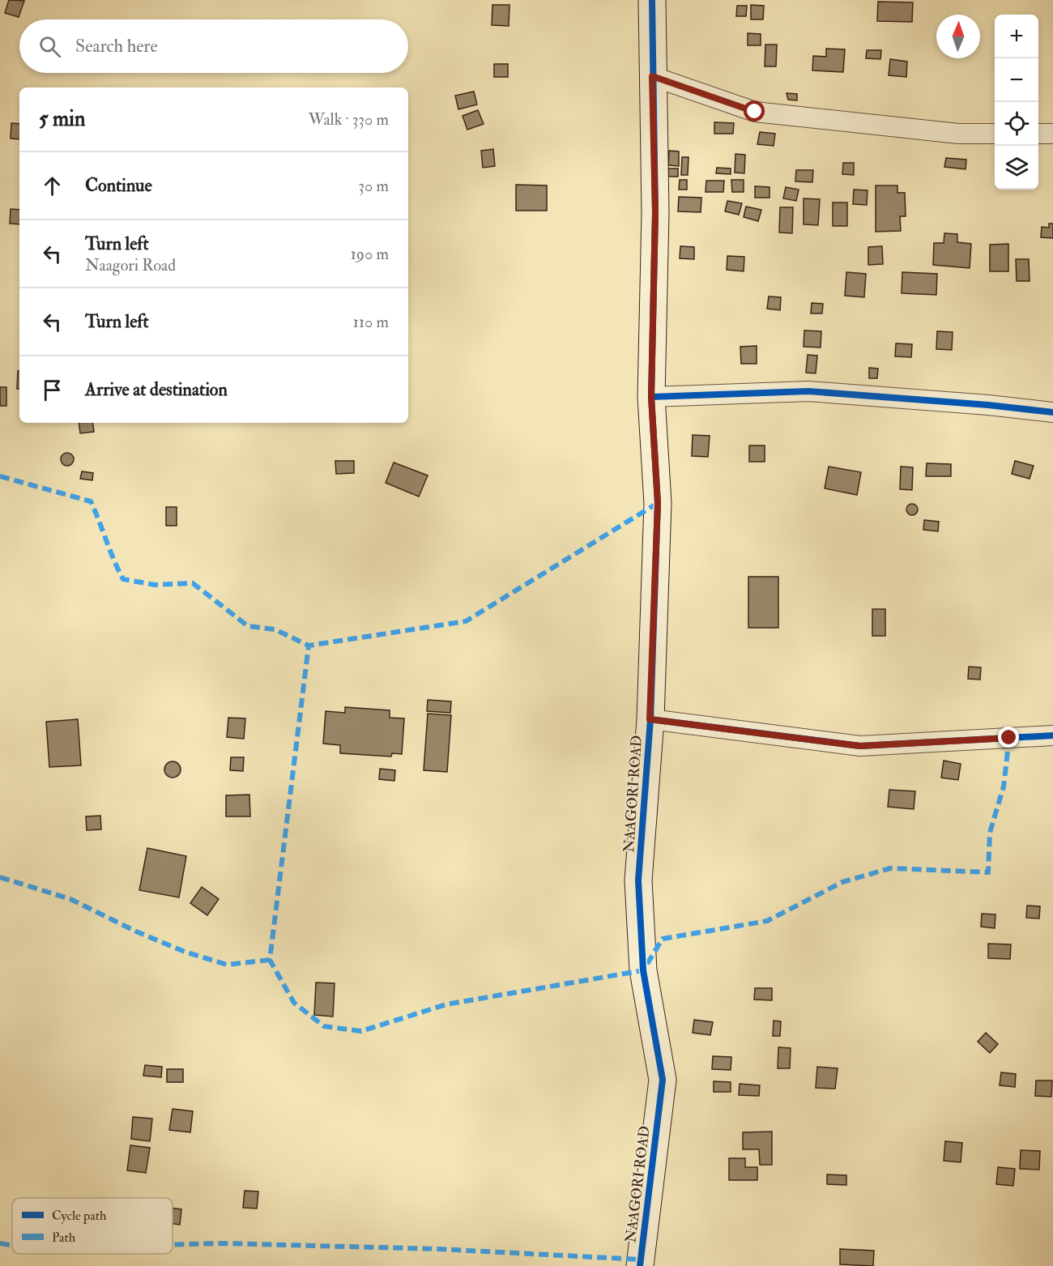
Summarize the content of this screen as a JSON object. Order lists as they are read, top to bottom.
{
  "streets": {
    "street": ["NAAGORI ROAD"]
  },
  "legend": ["Cycle path", "Path"],
  "north": "top",
  "page": {
    "map_buttons": ["+", "−"],
    "search": "Search here",
    "heading": ["5 min", "Walk · 330 m"],
    "list": [
      ["Continue", "30 m"],
      ["Turn left", "Naagori Road", "190 m"],
      ["Turn left", "110 m"],
      "Arrive at destination"
    ]
  }
}
